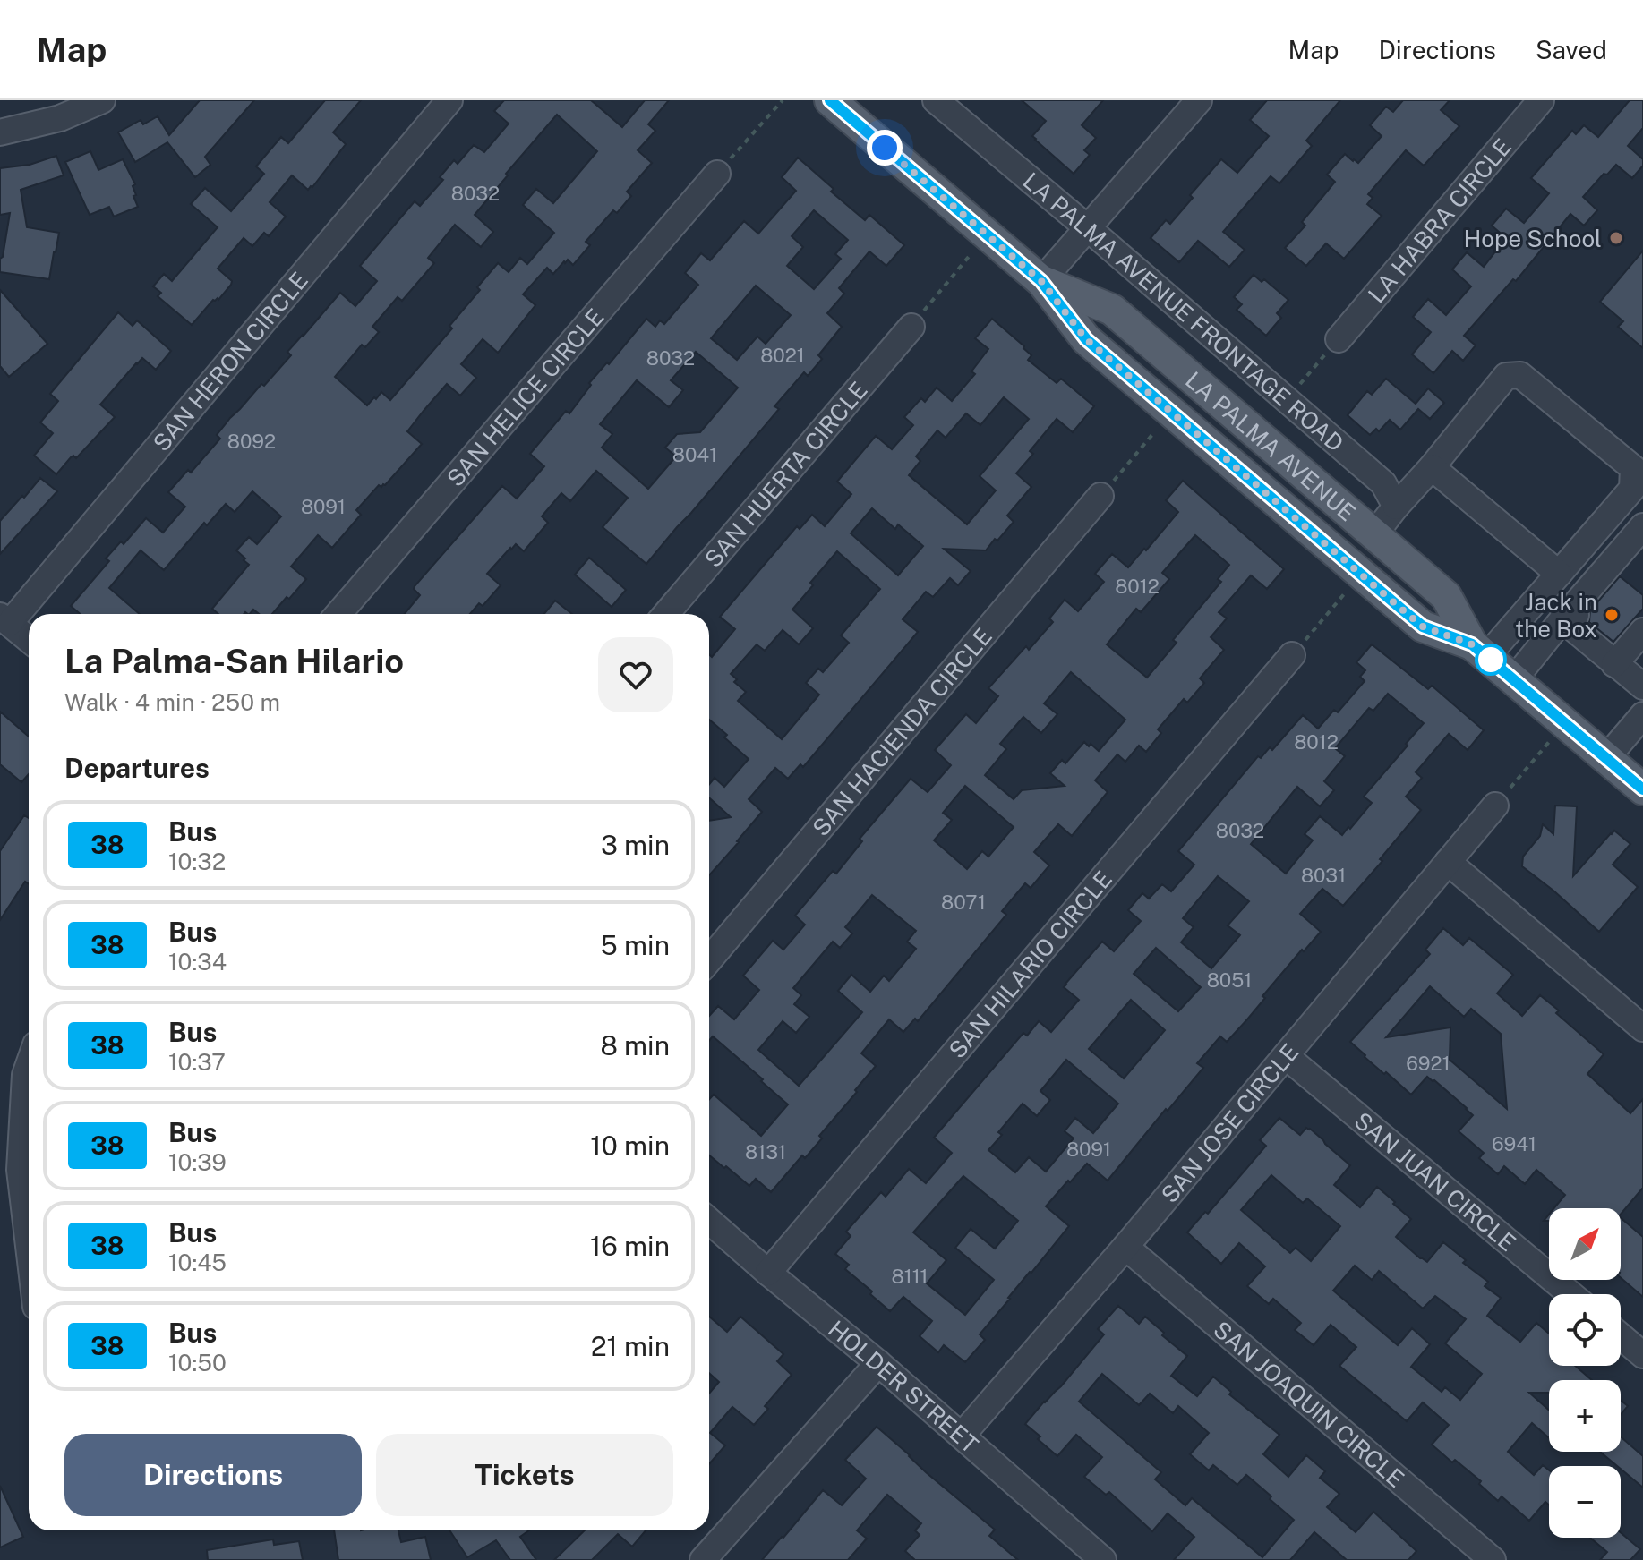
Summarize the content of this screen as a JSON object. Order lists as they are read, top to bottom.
{
  "streets": {
    "main road": ["LA PALMA AVENUE"],
    "street": [
      "LA HABRA CIRCLE",
      "LA PALMA AVENUE FRONTAGE ROAD",
      "SAN HERON CIRCLE",
      "SAN HELICE CIRCLE",
      "SAN HUERTA CIRCLE",
      "SAN HACIENDA CIRCLE",
      "SAN HILARIO CIRCLE",
      "SAN JOSE CIRCLE",
      "SAN JUAN CIRCLE",
      "HOLDER STREET",
      "SAN JOAQUIN CIRCLE"
    ]
  },
  "crossings": [
    ["SAN HILARIO CIRCLE", "HOLDER STREET"],
    ["SAN JOSE CIRCLE", "SAN JUAN CIRCLE"],
    ["SAN JOSE CIRCLE", "HOLDER STREET"],
    ["SAN JOSE CIRCLE", "SAN JOAQUIN CIRCLE"]
  ],
  "places": ["Hope School", "Jack in the Box"],
  "lines": ["bus line 38"],
  "house_numbers": [
    "8032",
    "8021",
    "8032",
    "8092",
    "8041",
    "8091",
    "8012",
    "8012",
    "8032",
    "8031",
    "8071",
    "8051",
    "6921",
    "6941",
    "8091",
    "8131",
    "8111"
  ],
  "north": "top right",
  "page": {
    "header": "Map",
    "nav": ["Map", "Directions", "Saved"],
    "heading": [
      ["La Palma-San Hilario", "Walk · 4 min · 250 m"],
      "Departures"
    ],
    "list": [
      {
        "mark": "38",
        "name": "Bus",
        "note": "10:32",
        "value": "3 min"
      },
      {
        "mark": "38",
        "name": "Bus",
        "note": "10:34",
        "value": "5 min"
      },
      {
        "mark": "38",
        "name": "Bus",
        "note": "10:37",
        "value": "8 min"
      },
      {
        "mark": "38",
        "name": "Bus",
        "note": "10:39",
        "value": "10 min"
      },
      {
        "mark": "38",
        "name": "Bus",
        "note": "10:45",
        "value": "16 min"
      },
      {
        "mark": "38",
        "name": "Bus",
        "note": "10:50",
        "value": "21 min"
      }
    ],
    "map_buttons": ["+", "−"],
    "buttons": ["Directions", "Tickets"]
  }
}
